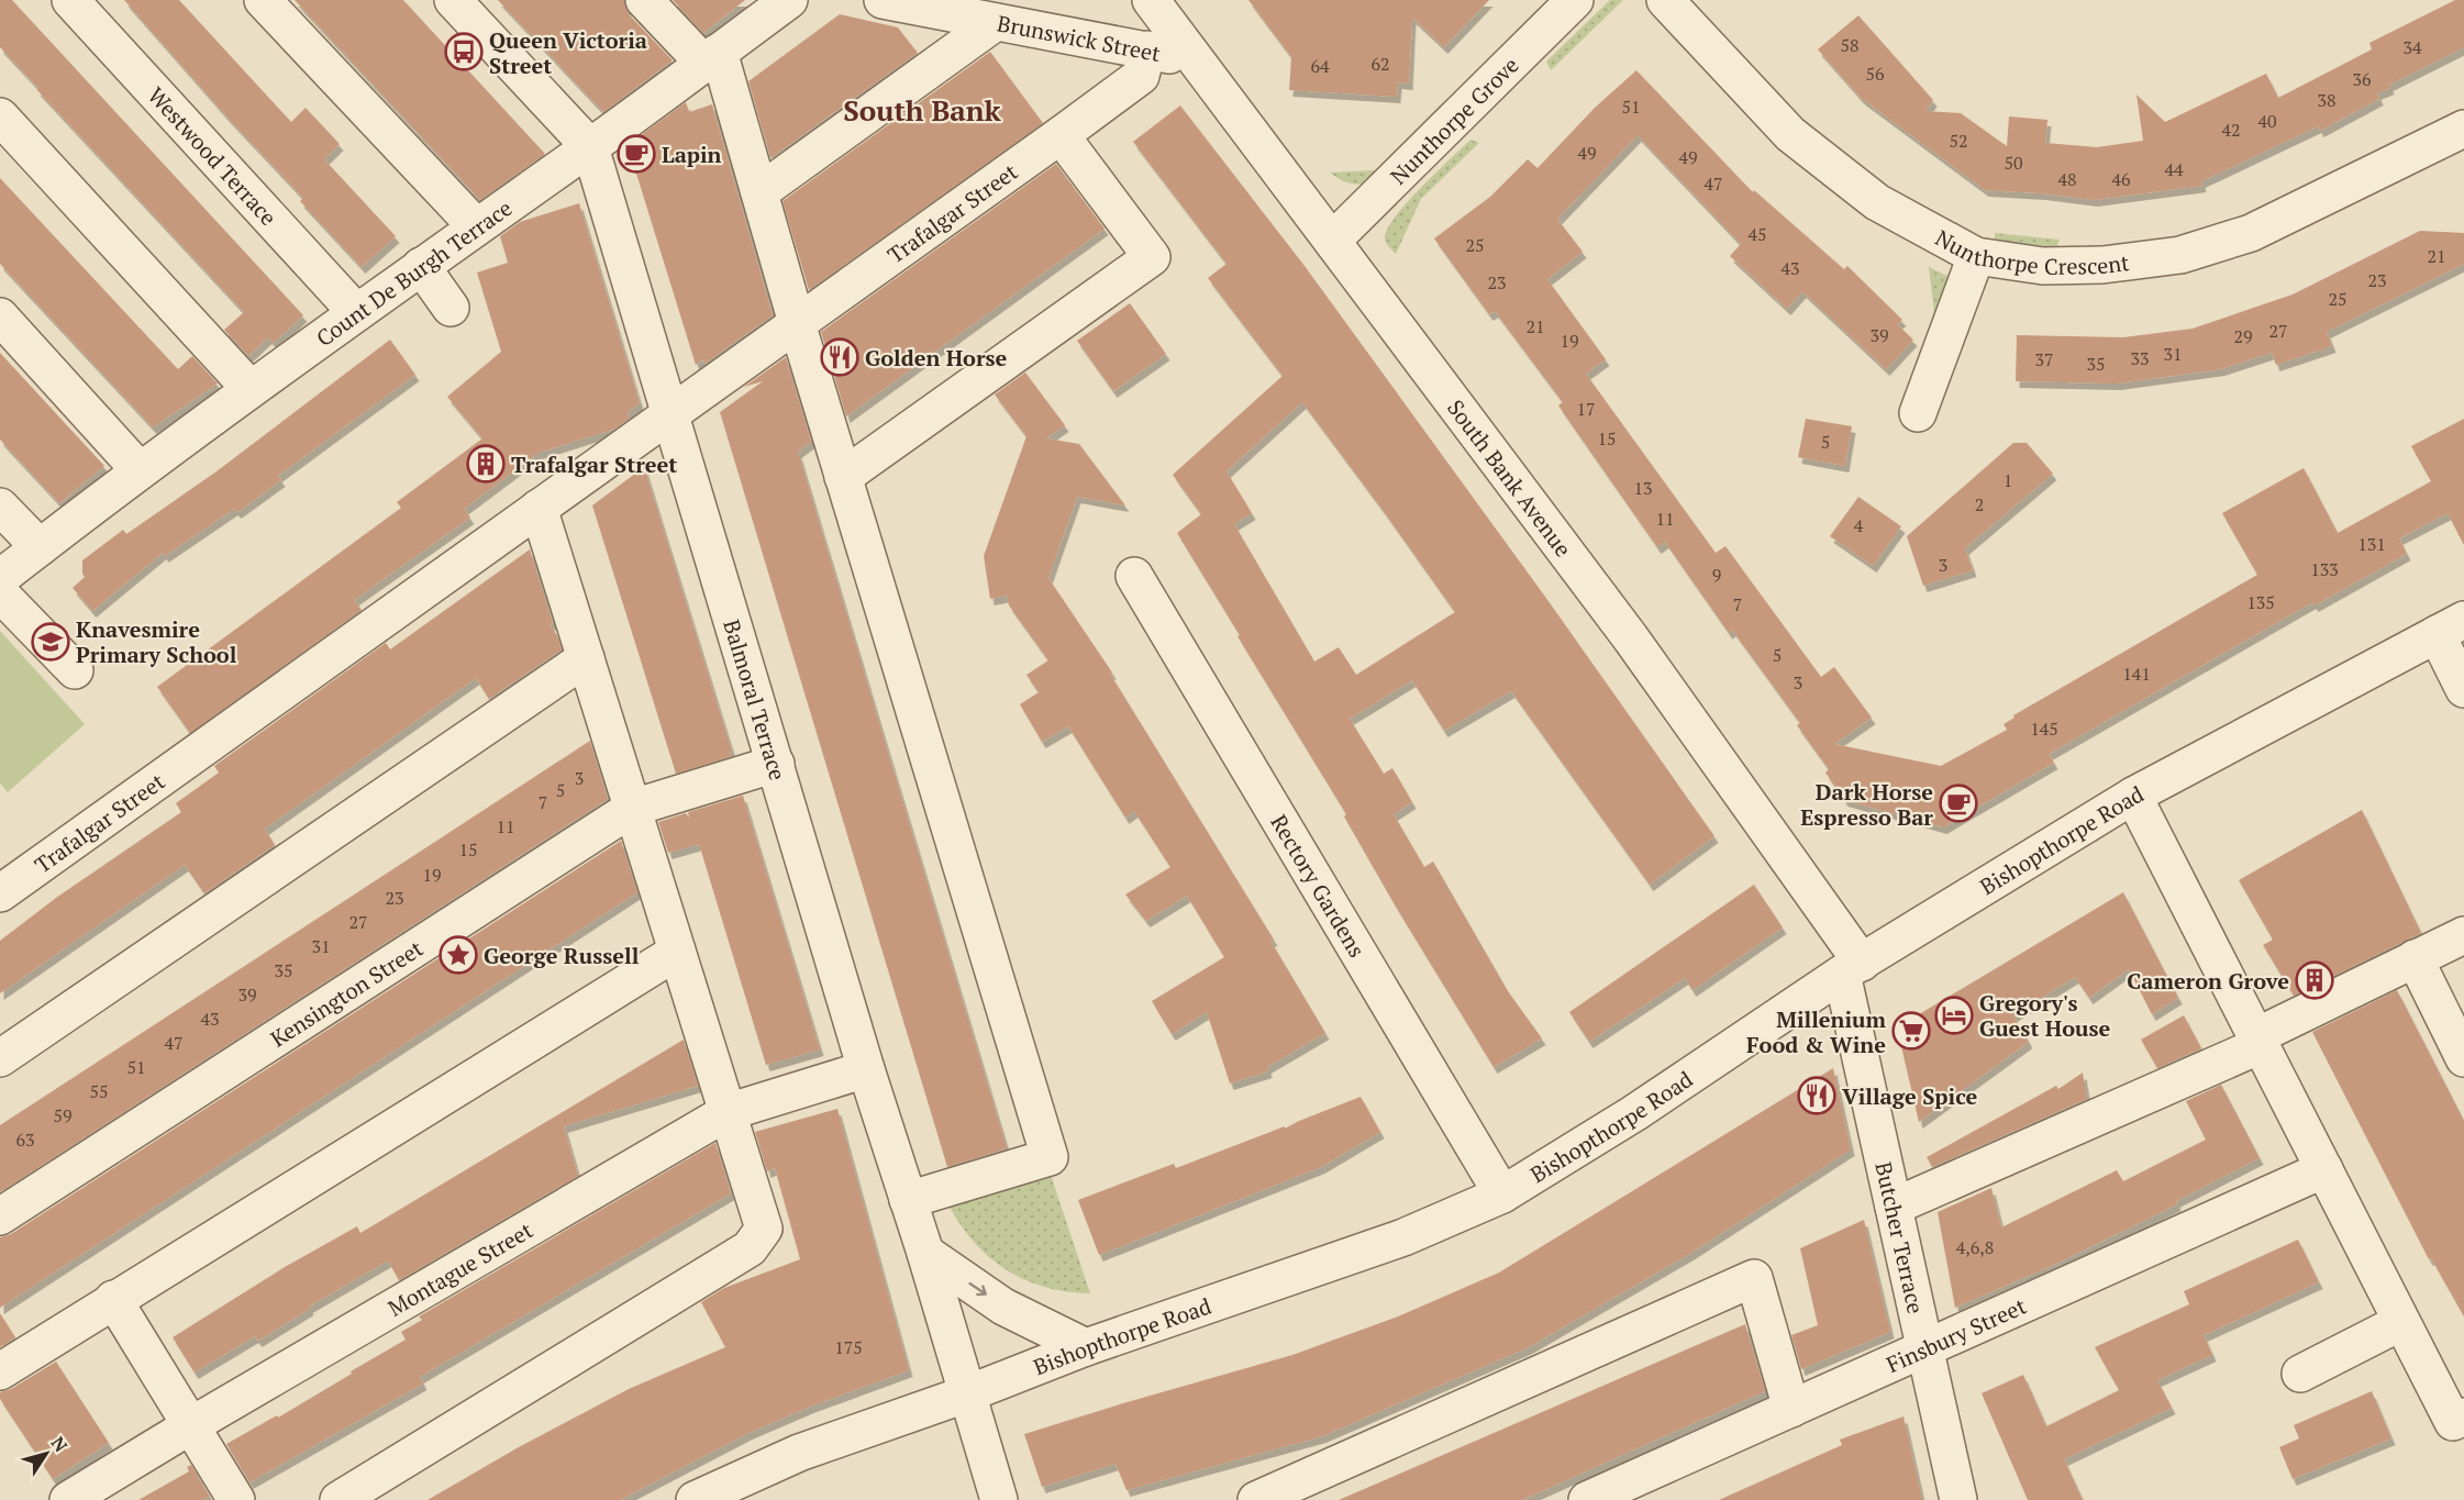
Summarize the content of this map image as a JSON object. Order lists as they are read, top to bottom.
{
  "streets": {
    "street": [
      "Brunswick Street",
      "Nunthorpe Grove",
      "Westwood Terrace",
      "Trafalgar Street",
      "Nunthorpe Crescent",
      "Count De Burgh Terrace",
      "South Bank Avenue",
      "Balmoral Terrace",
      "Bishopthorpe Road",
      "Rectory Gardens",
      "Kensington Street",
      "Butcher Terrace",
      "Montague Street",
      "Finsbury Street"
    ]
  },
  "crossings": [
    ["Brunswick Street", "Trafalgar Street"],
    ["Brunswick Street", "South Bank Avenue"],
    ["Nunthorpe Grove", "South Bank Avenue"],
    ["Westwood Terrace", "Count De Burgh Terrace"],
    ["Trafalgar Street", "Balmoral Terrace"],
    ["Count De Burgh Terrace", "Balmoral Terrace"],
    ["South Bank Avenue", "Bishopthorpe Road"],
    ["South Bank Avenue", "Butcher Terrace"],
    ["Balmoral Terrace", "Bishopthorpe Road"],
    ["Balmoral Terrace", "Kensington Street"],
    ["Balmoral Terrace", "Montague Street"],
    ["Bishopthorpe Road", "Rectory Gardens"],
    ["Bishopthorpe Road", "Butcher Terrace"],
    ["Butcher Terrace", "Finsbury Street"]
  ],
  "districts": ["South Bank"],
  "places": {
    "bus stop": ["Queen Victoria Street"],
    "cafe": ["Lapin", "Dark Horse Espresso Bar"],
    "restaurant": ["Golden Horse", "Village Spice"],
    "building": ["Trafalgar Street", "Cameron Grove"],
    "school or university": ["Knavesmire Primary School"],
    "place": ["George Russell"],
    "hotel": ["Gregory's Guest House"],
    "supermarket": ["Millenium Food & Wine"]
  },
  "house_numbers": [
    "58",
    "34",
    "62",
    "64",
    "56",
    "36",
    "38",
    "51",
    "40",
    "42",
    "52",
    "49",
    "49",
    "50",
    "44",
    "48",
    "46",
    "47",
    "45",
    "25",
    "21",
    "43",
    "23",
    "23",
    "25",
    "21",
    "27",
    "39",
    "29",
    "19",
    "31",
    "33",
    "37",
    "35",
    "17",
    "15",
    "5",
    "1",
    "13",
    "2",
    "11",
    "4",
    "131",
    "3",
    "133",
    "9",
    "135",
    "7",
    "5",
    "141",
    "3",
    "145",
    "3",
    "5",
    "7",
    "11",
    "15",
    "19",
    "23",
    "27",
    "31",
    "35",
    "39",
    "43",
    "47",
    "51",
    "55",
    "59",
    "63",
    "4,6,8",
    "175"
  ],
  "north": "top right"
}
